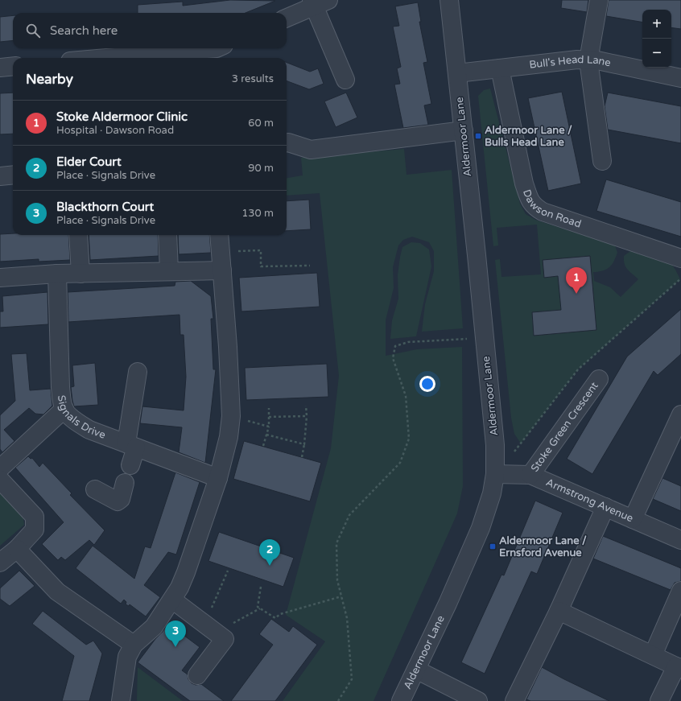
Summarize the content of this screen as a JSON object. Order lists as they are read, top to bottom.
{
  "streets": {
    "street": [
      "Bull's Head Lane",
      "Aldermoor Lane",
      "Dawson Road",
      "Signals Drive",
      "Stoke Green Crescent",
      "Armstrong Avenue"
    ]
  },
  "crossings": [
    ["Bull's Head Lane", "Aldermoor Lane"],
    ["Bull's Head Lane", "Dawson Road"],
    ["Aldermoor Lane", "Armstrong Avenue"],
    ["Stoke Green Crescent", "Armstrong Avenue"]
  ],
  "places": {
    "transit": ["Aldermoor Lane / Bulls Head Lane", "Aldermoor Lane / Ernsford Avenue"]
  },
  "page": {
    "map_buttons": ["+", "−"],
    "search": "Search here",
    "heading": ["Nearby", "3 results"],
    "list": [
      {
        "mark": "1",
        "name": "Stoke Aldermoor Clinic",
        "note": "Hospital · Dawson Road",
        "value": "60 m"
      },
      {
        "mark": "2",
        "name": "Elder Court",
        "note": "Place · Signals Drive",
        "value": "90 m"
      },
      {
        "mark": "3",
        "name": "Blackthorn Court",
        "note": "Place · Signals Drive",
        "value": "130 m"
      }
    ],
    "pins": ["1", "2", "3"]
  }
}
